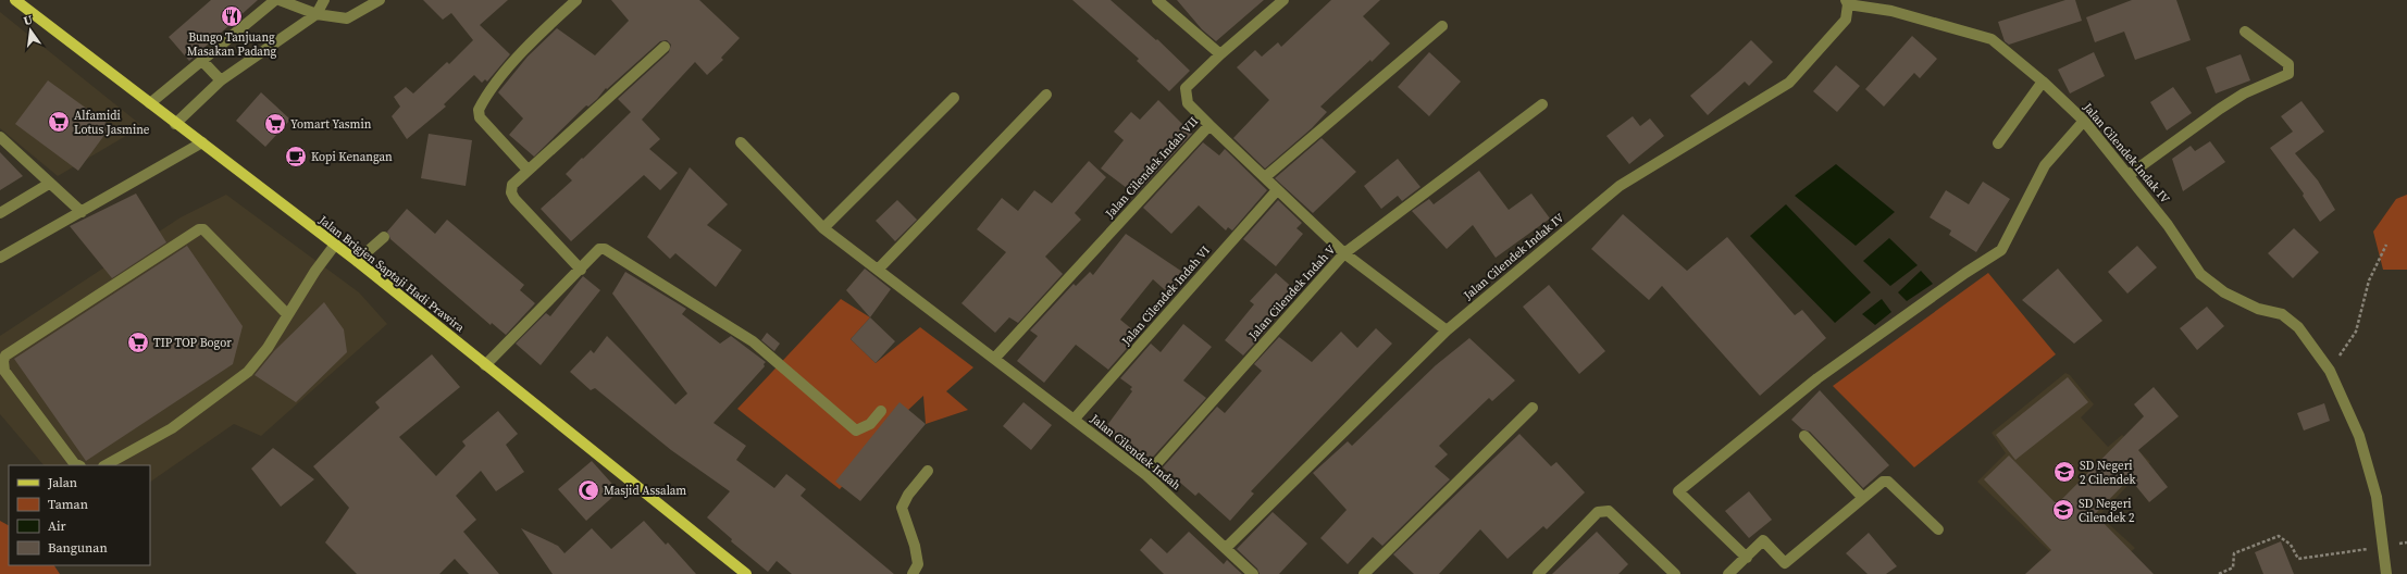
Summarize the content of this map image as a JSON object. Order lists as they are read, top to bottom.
{
  "streets": {
    "main road": ["Jalan Brigjen Saptaji Hadi Prawira"],
    "street": [
      "Jalan Cilendek Indak IV",
      "Jalan Cilendek Indah VII",
      "Jalan Cilendek Indah V",
      "Jalan Cilendek Indah VI",
      "Jalan Cilendek Indah"
    ]
  },
  "crossings": [
    ["Jalan Cilendek Indak IV", "Jalan Cilendek Indah"],
    ["Jalan Cilendek Indah VII", "Jalan Cilendek Indah"],
    ["Jalan Cilendek Indah V", "Jalan Cilendek Indah"],
    ["Jalan Cilendek Indah VI", "Jalan Cilendek Indah"]
  ],
  "places": {
    "restaurant": ["Bungo Tanjuang Masakan Padang"],
    "supermarket": ["Alfamidi Lotus Jasmine", "Yomart Yasmin", "TIP TOP Bogor"],
    "cafe": ["Kopi Kenangan"],
    "school or university": ["SD Negeri 2 Cilendek", "SD Negeri Cilendek 2"],
    "mosque": ["Masjid Assalam"]
  },
  "legend": [
    "Jalan",
    "Taman",
    "Air",
    "Bangunan"
  ],
  "north": "top"
}
